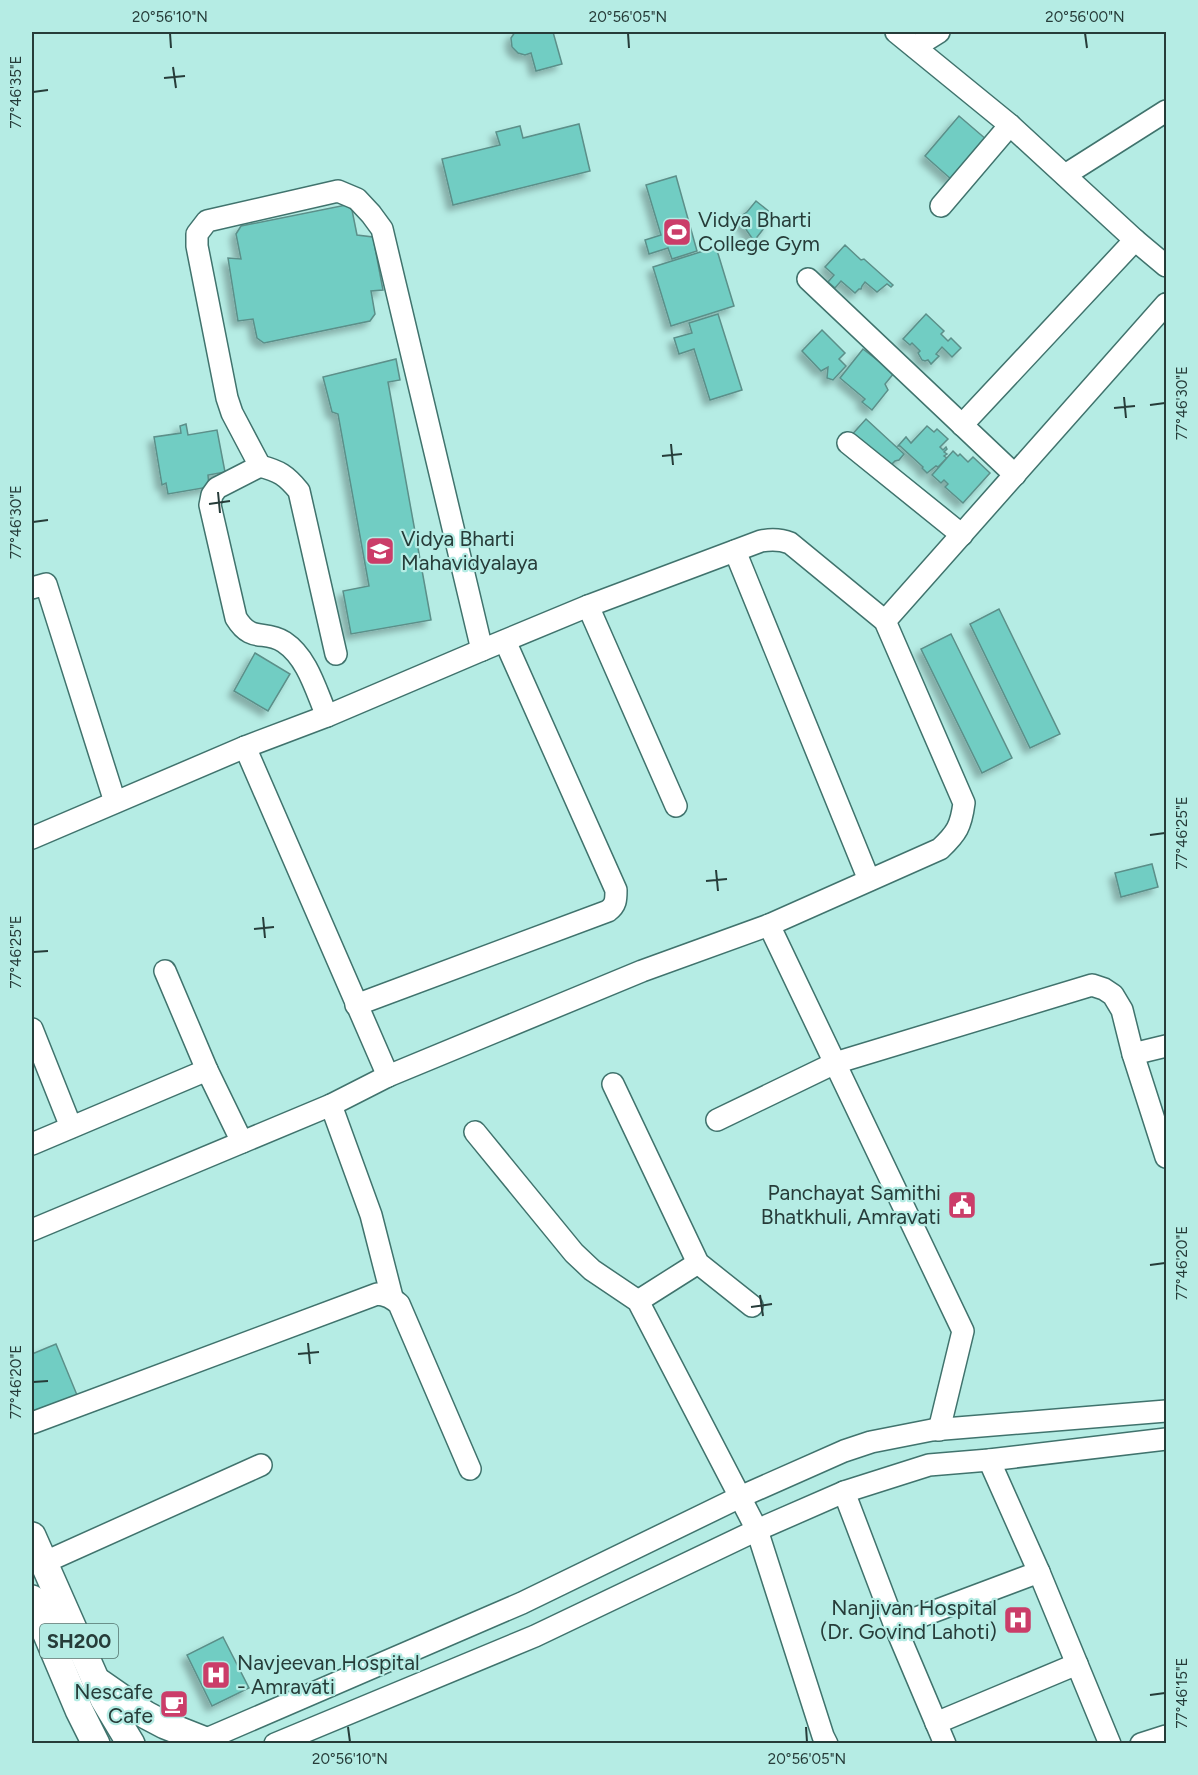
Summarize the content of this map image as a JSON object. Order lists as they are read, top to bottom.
{
  "streets": {
    "main road": ["SH200"]
  },
  "places": {
    "sports": ["Vidya Bharti College Gym"],
    "school or university": ["Vidya Bharti Mahavidyalaya"],
    "public building": ["Panchayat Samithi Bhatkhuli, Amravati"],
    "hospital": ["Nanjivan Hospital (Dr. Govind Lahoti)", "Navjeevan Hospital - Amravati"],
    "cafe": ["Nescafe Cafe"]
  },
  "coordinates": [
    "20°56'10\"N",
    "20°56'05\"N",
    "20°56'00\"N",
    "77°46'35\"E",
    "77°46'30\"E",
    "77°46'25\"E",
    "77°46'20\"E",
    "77°46'15\"E"
  ]
}
